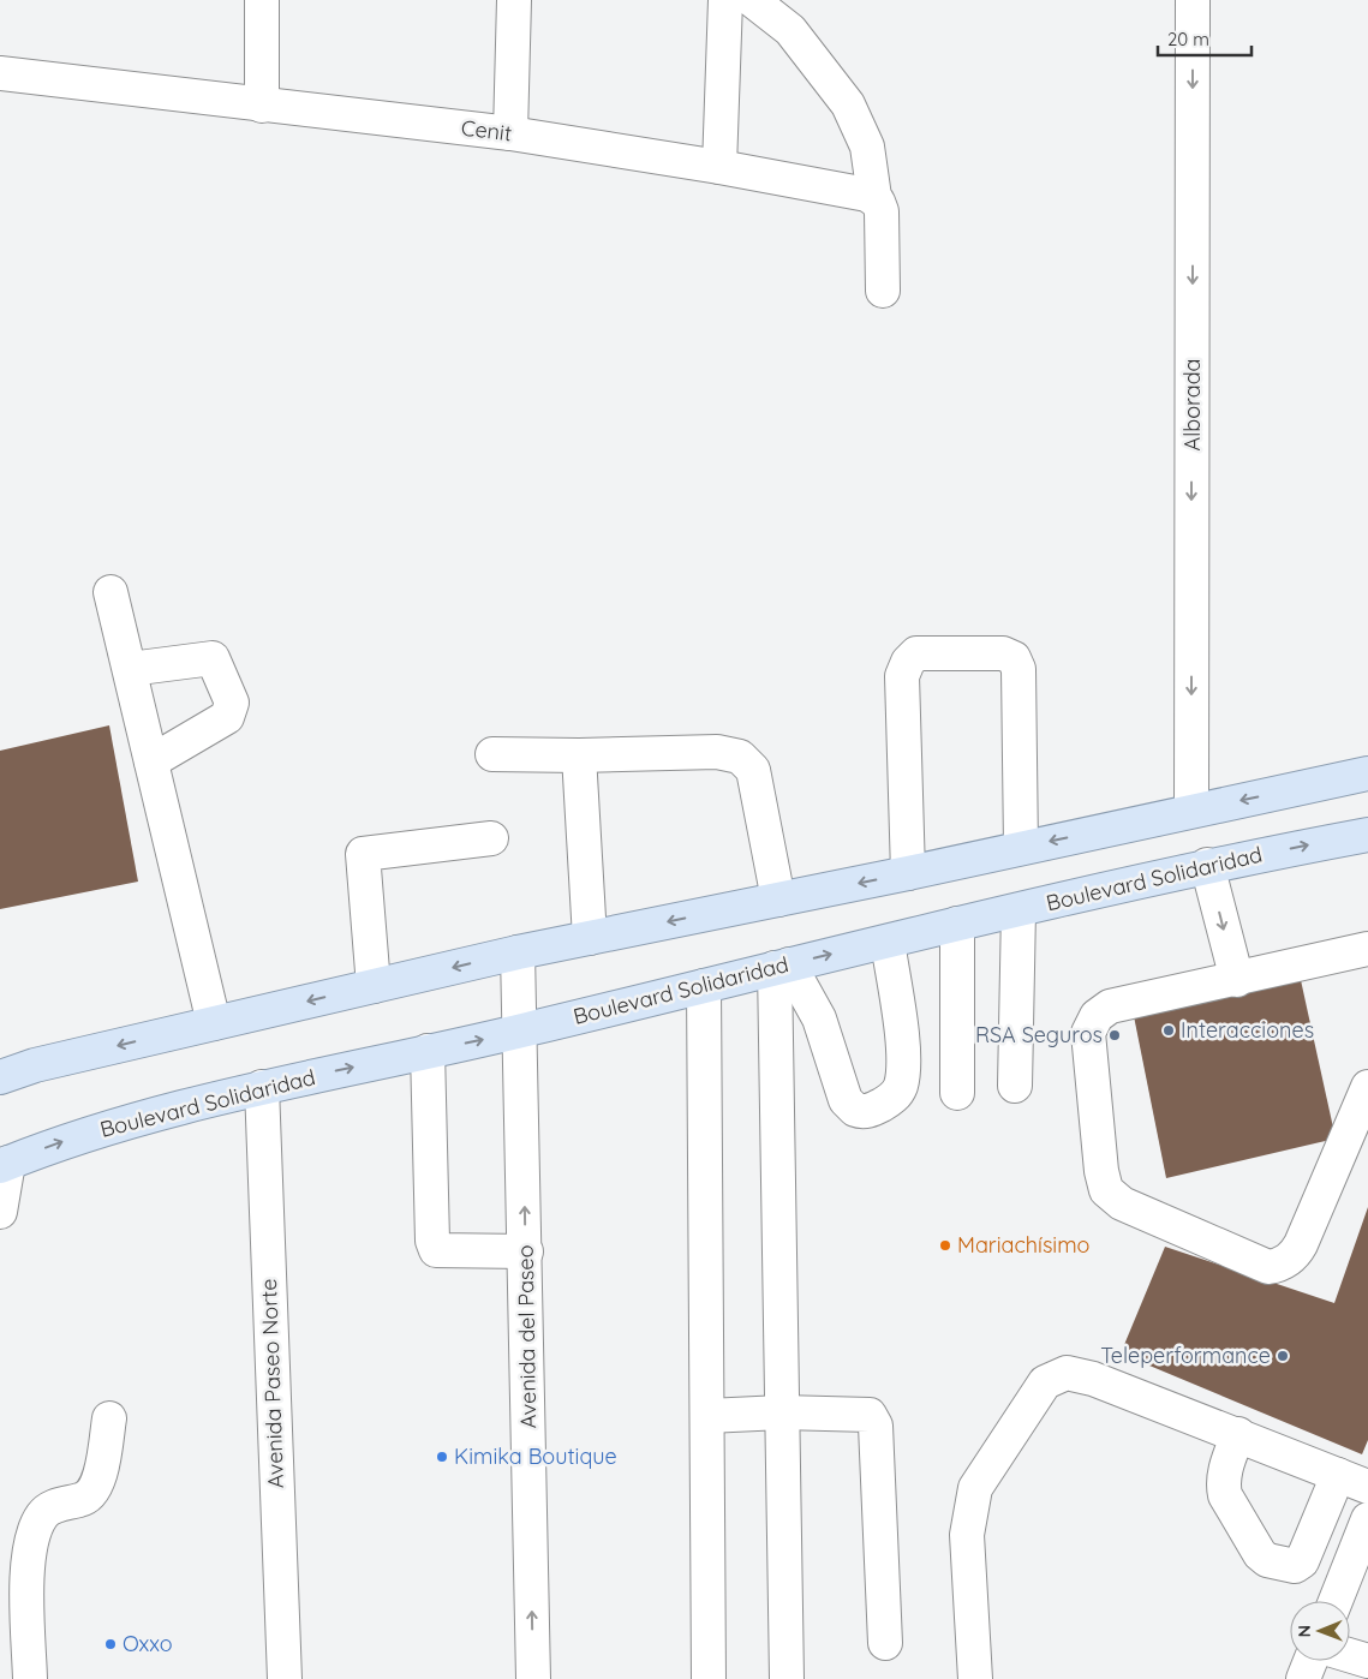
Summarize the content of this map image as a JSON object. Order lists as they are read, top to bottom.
{
  "streets": {
    "main road": ["Boulevard Solidaridad"],
    "street": [
      "Cenit",
      "Alborada",
      "Avenida del Paseo",
      "Avenida Paseo Norte"
    ]
  },
  "crossings": [
    ["Boulevard Solidaridad", "Avenida del Paseo"],
    ["Boulevard Solidaridad", "Avenida Paseo Norte"]
  ],
  "one_way": ["Alborada"],
  "places": [
    "Interacciones",
    "RSA Seguros",
    "Mariachísimo",
    "Teleperformance",
    "Kimika Boutique",
    "Oxxo"
  ],
  "scale_bar": "20 m",
  "north": "left"
}
